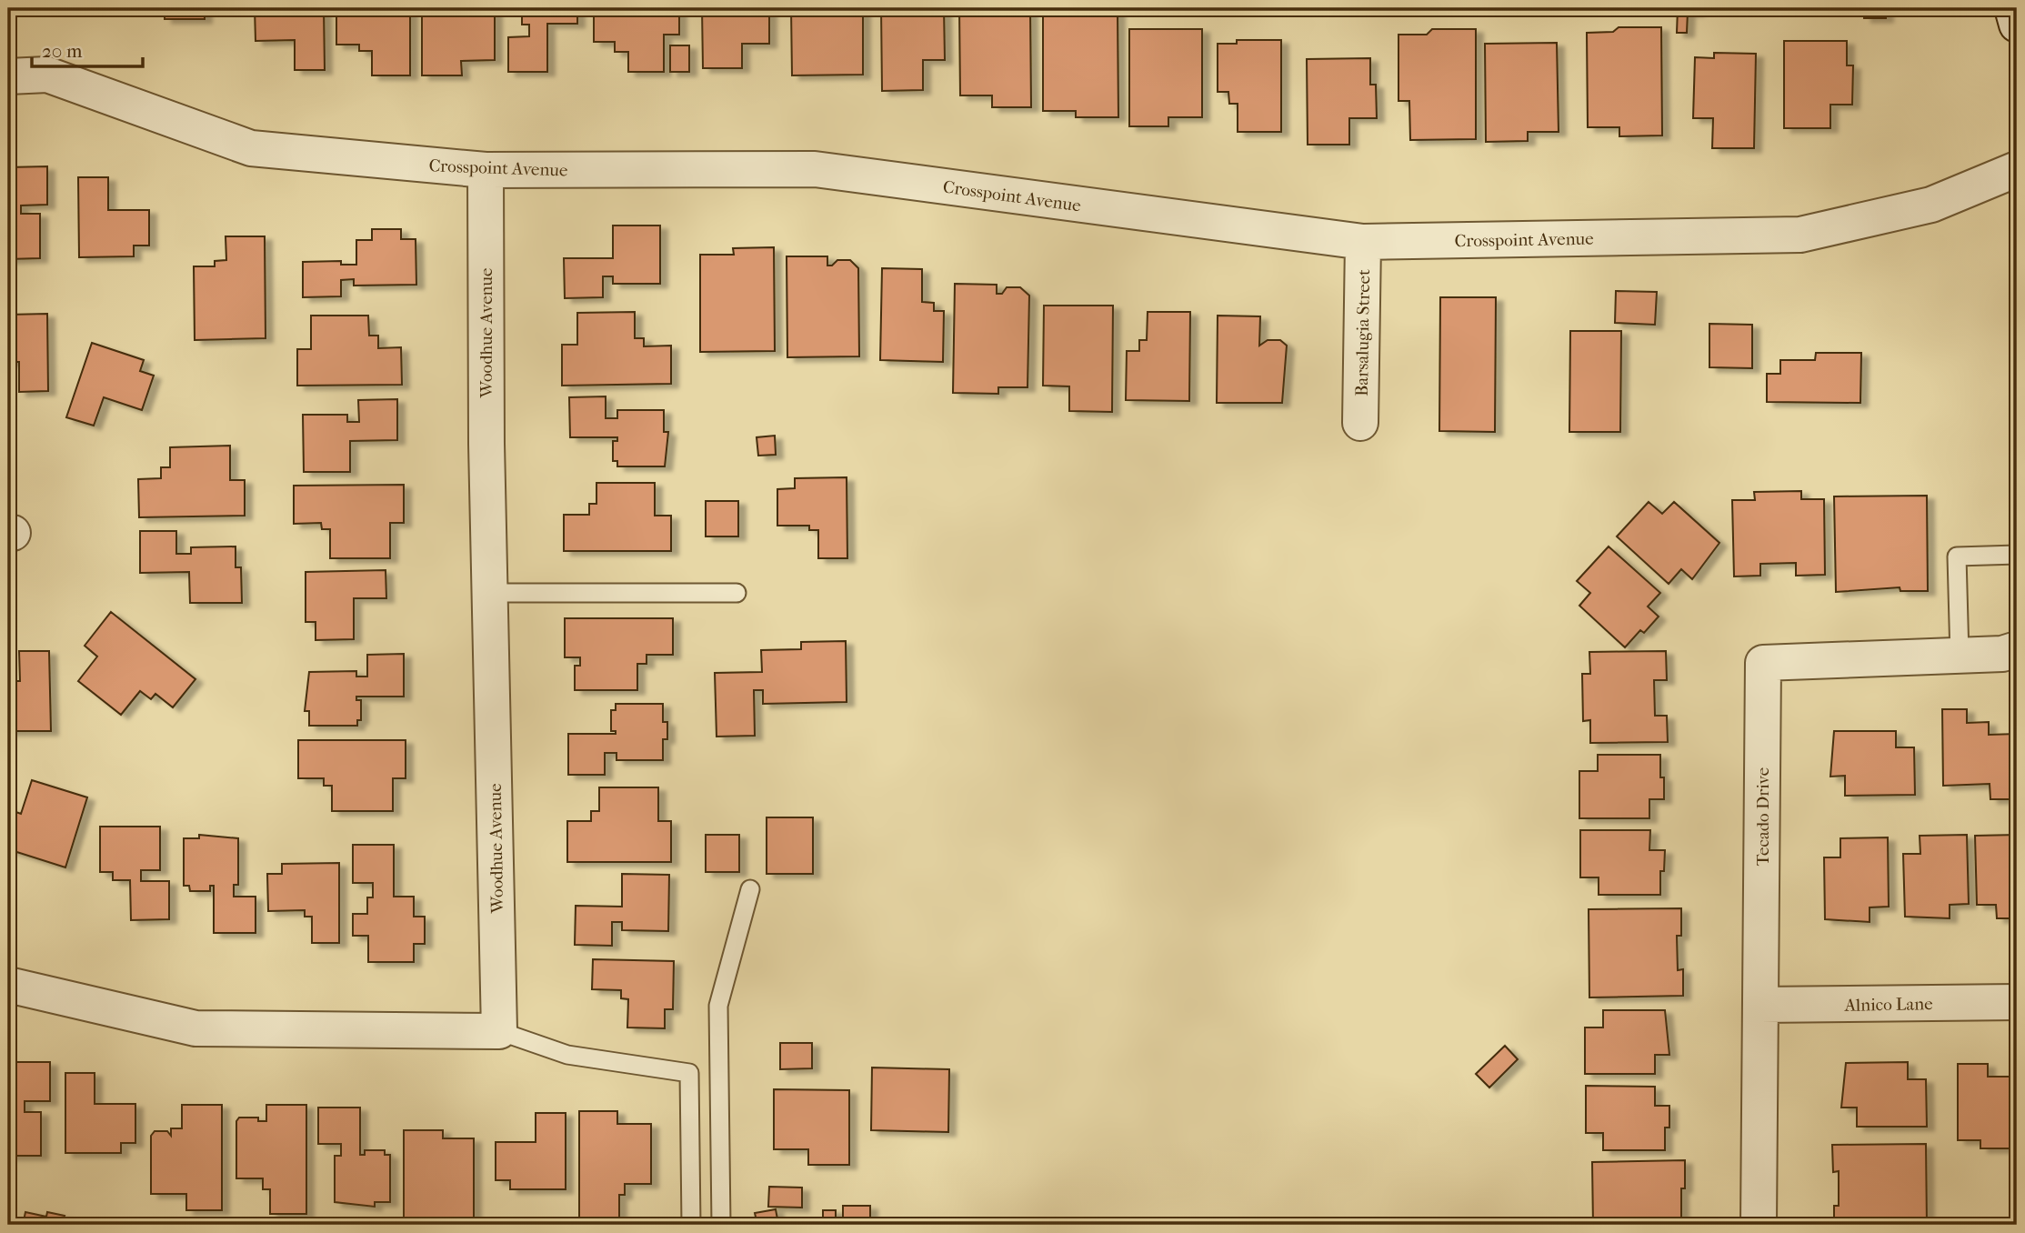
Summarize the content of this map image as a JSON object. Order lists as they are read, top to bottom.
{
  "streets": {
    "street": [
      "Crosspoint Avenue",
      "Woodhue Avenue",
      "Barsalugia Street",
      "Tecado Drive",
      "Alnico Lane"
    ]
  },
  "crossings": [
    ["Crosspoint Avenue", "Woodhue Avenue"],
    ["Crosspoint Avenue", "Barsalugia Street"],
    ["Tecado Drive", "Alnico Lane"]
  ],
  "scale_bar": "20 m"
}
